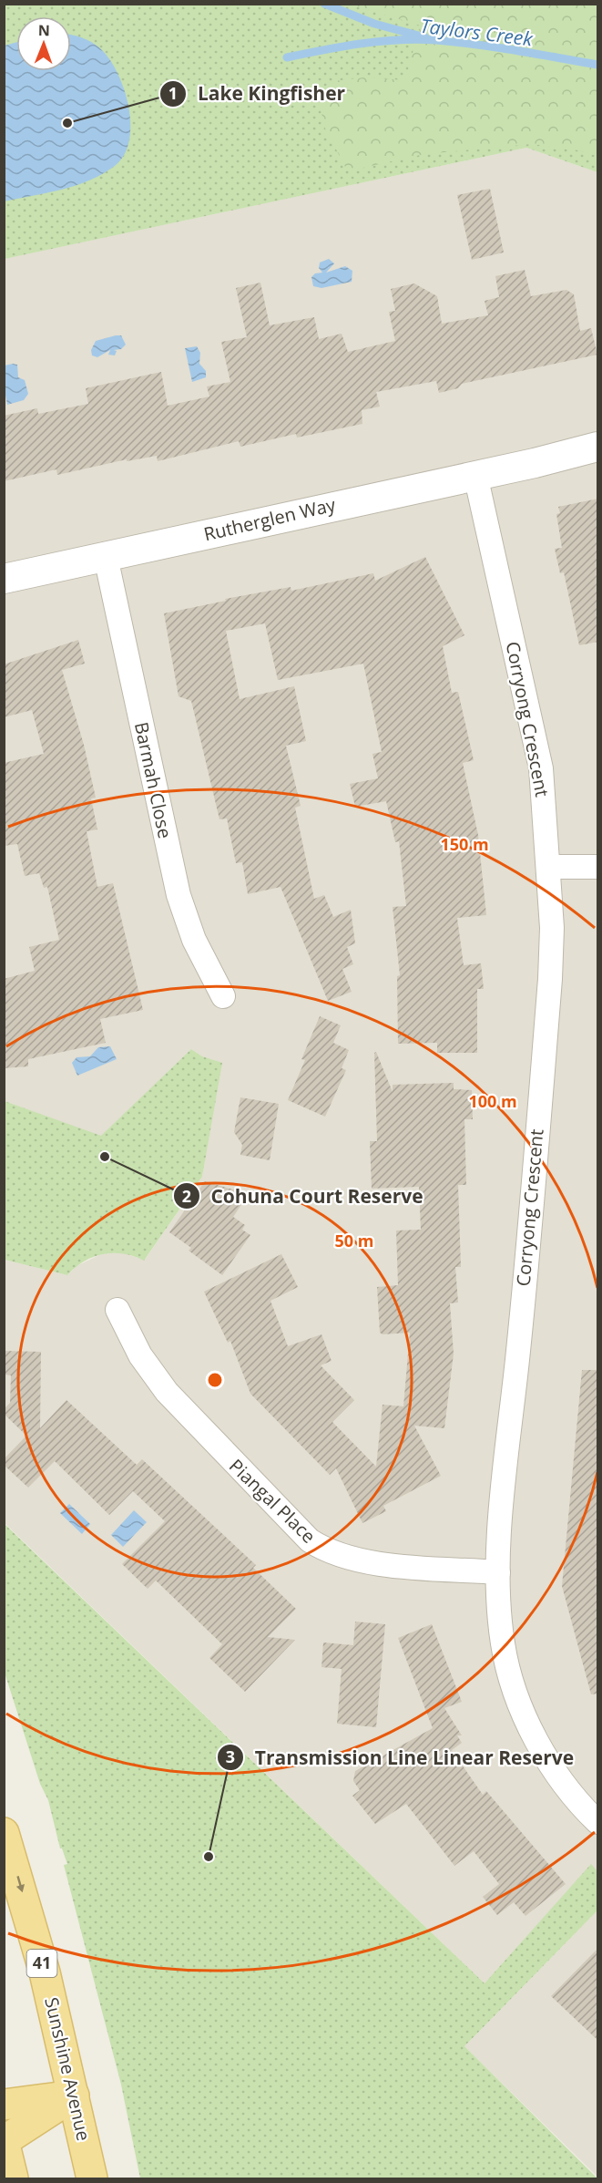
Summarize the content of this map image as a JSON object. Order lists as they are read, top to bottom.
{
  "streets": {
    "main road": ["41", "Sunshine Avenue"],
    "street": [
      "Rutherglen Way",
      "Corryong Crescent",
      "Barmah Close",
      "Piangal Place"
    ]
  },
  "crossings": [
    ["Rutherglen Way", "Corryong Crescent"],
    ["Rutherglen Way", "Barmah Close"],
    ["Corryong Crescent", "Piangal Place"]
  ],
  "one_way": ["Sunshine Avenue"],
  "water": ["Taylors Creek"],
  "places": ["Lake Kingfisher", "Cohuna Court Reserve", "Transmission Line Linear Reserve"],
  "north": "top",
  "rings": ["150 m", "100 m", "50 m"]
}
